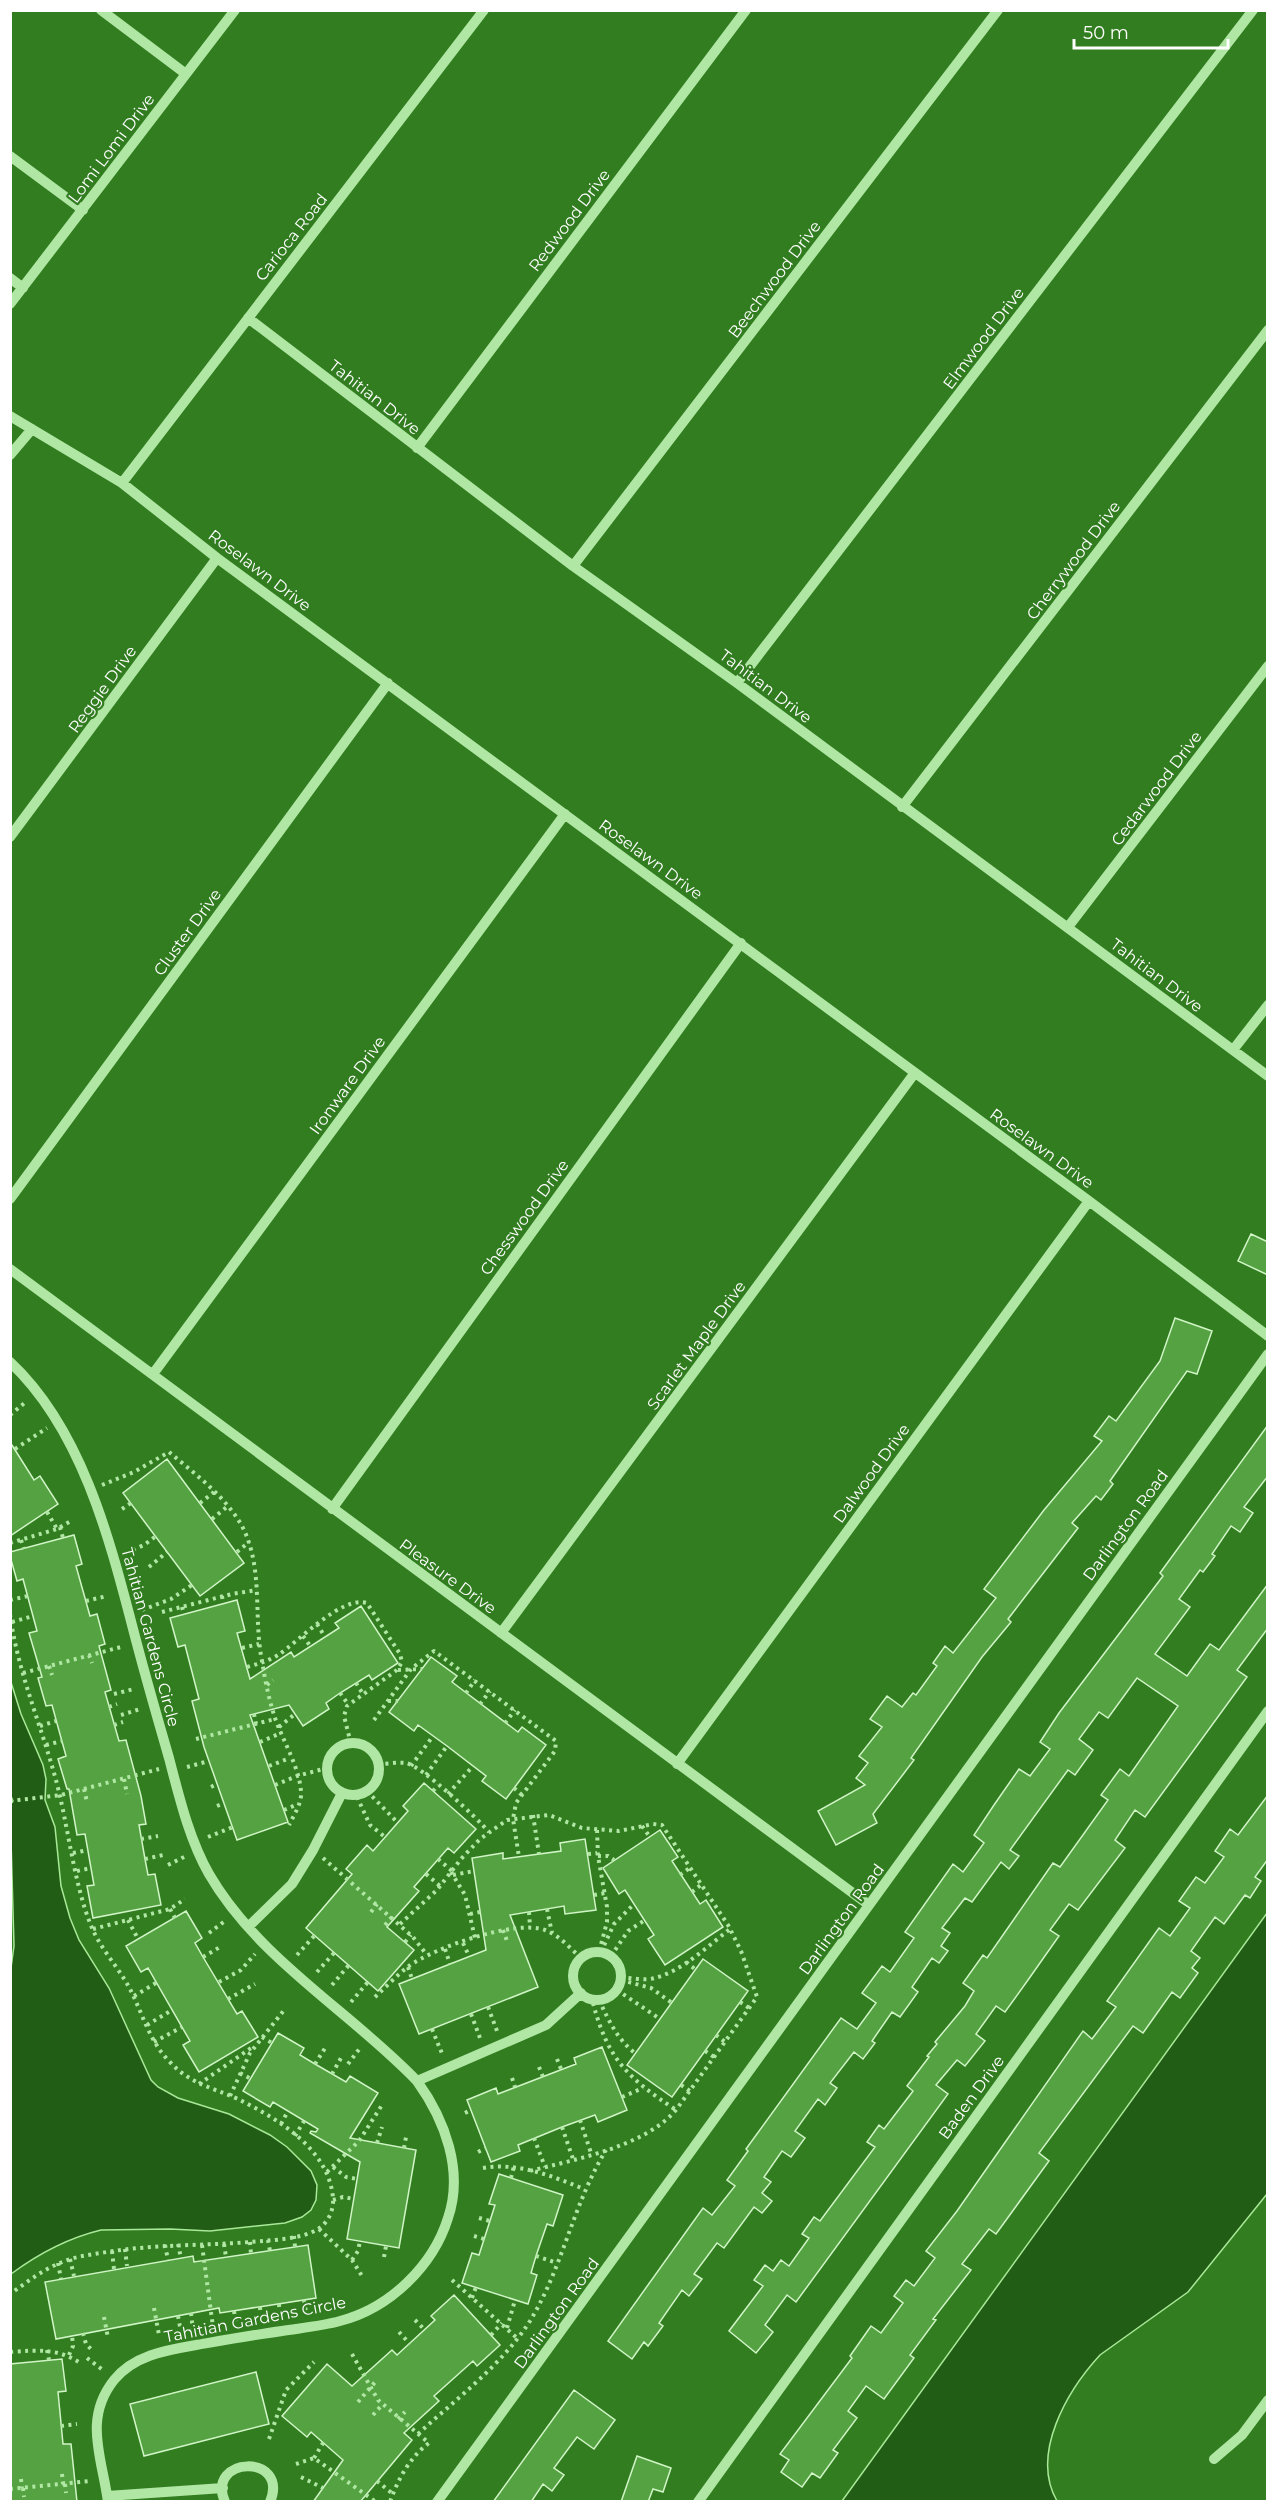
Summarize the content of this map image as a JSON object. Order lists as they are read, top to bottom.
{
  "streets": {
    "street": [
      "Lomi Lomi Drive",
      "Redwood Drive",
      "Carioca Road",
      "Beechwood Drive",
      "Elmwood Drive",
      "Tahitian Drive",
      "Cherrywood Drive",
      "Roselawn Drive",
      "Reggie Drive",
      "Cedarwood Drive",
      "Cluster Drive",
      "Ironware Drive",
      "Chesswood Drive",
      "Scarlet Maple Drive",
      "Dalwood Drive",
      "Darlington Road",
      "Pleasure Drive",
      "Tahitian Gardens Circle",
      "Baden Drive"
    ]
  },
  "crossings": [
    ["Redwood Drive", "Tahitian Drive"],
    ["Carioca Road", "Tahitian Drive"],
    ["Carioca Road", "Roselawn Drive"],
    ["Beechwood Drive", "Tahitian Drive"],
    ["Elmwood Drive", "Tahitian Drive"],
    ["Tahitian Drive", "Cherrywood Drive"],
    ["Tahitian Drive", "Cedarwood Drive"],
    ["Roselawn Drive", "Reggie Drive"],
    ["Roselawn Drive", "Cluster Drive"],
    ["Roselawn Drive", "Ironware Drive"],
    ["Roselawn Drive", "Chesswood Drive"],
    ["Roselawn Drive", "Scarlet Maple Drive"],
    ["Roselawn Drive", "Dalwood Drive"],
    ["Ironware Drive", "Pleasure Drive"],
    ["Chesswood Drive", "Pleasure Drive"],
    ["Scarlet Maple Drive", "Pleasure Drive"],
    ["Dalwood Drive", "Pleasure Drive"],
    ["Darlington Road", "Pleasure Drive"]
  ],
  "scale_bar": "50 m"
}
